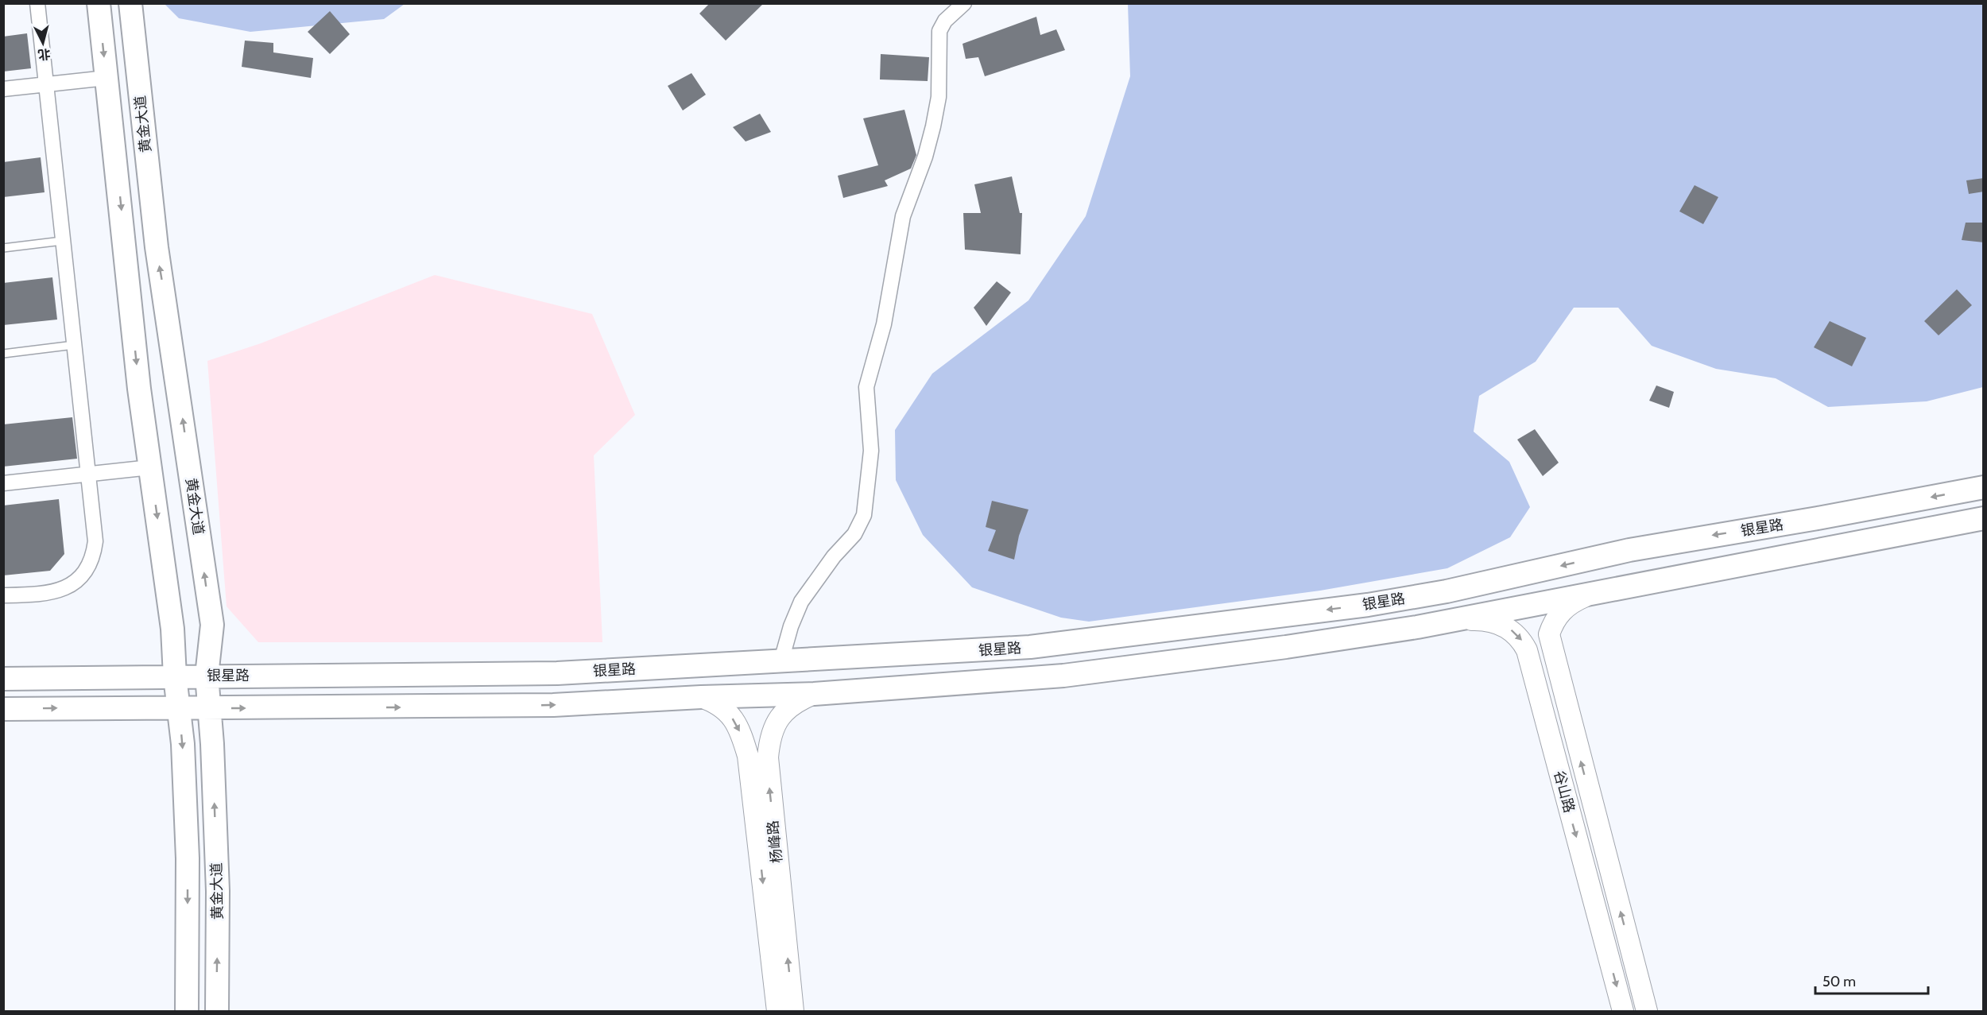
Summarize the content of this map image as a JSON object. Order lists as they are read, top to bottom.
{
  "streets": {
    "main road": [
      "黄金大道",
      "银星路",
      "谷山路",
      "杨峰路"
    ]
  },
  "crossings": [
    ["黄金大道", "银星路"],
    ["银星路", "谷山路"],
    ["银星路", "杨峰路"]
  ],
  "scale_bar": "50 m",
  "north": "bottom"
}
